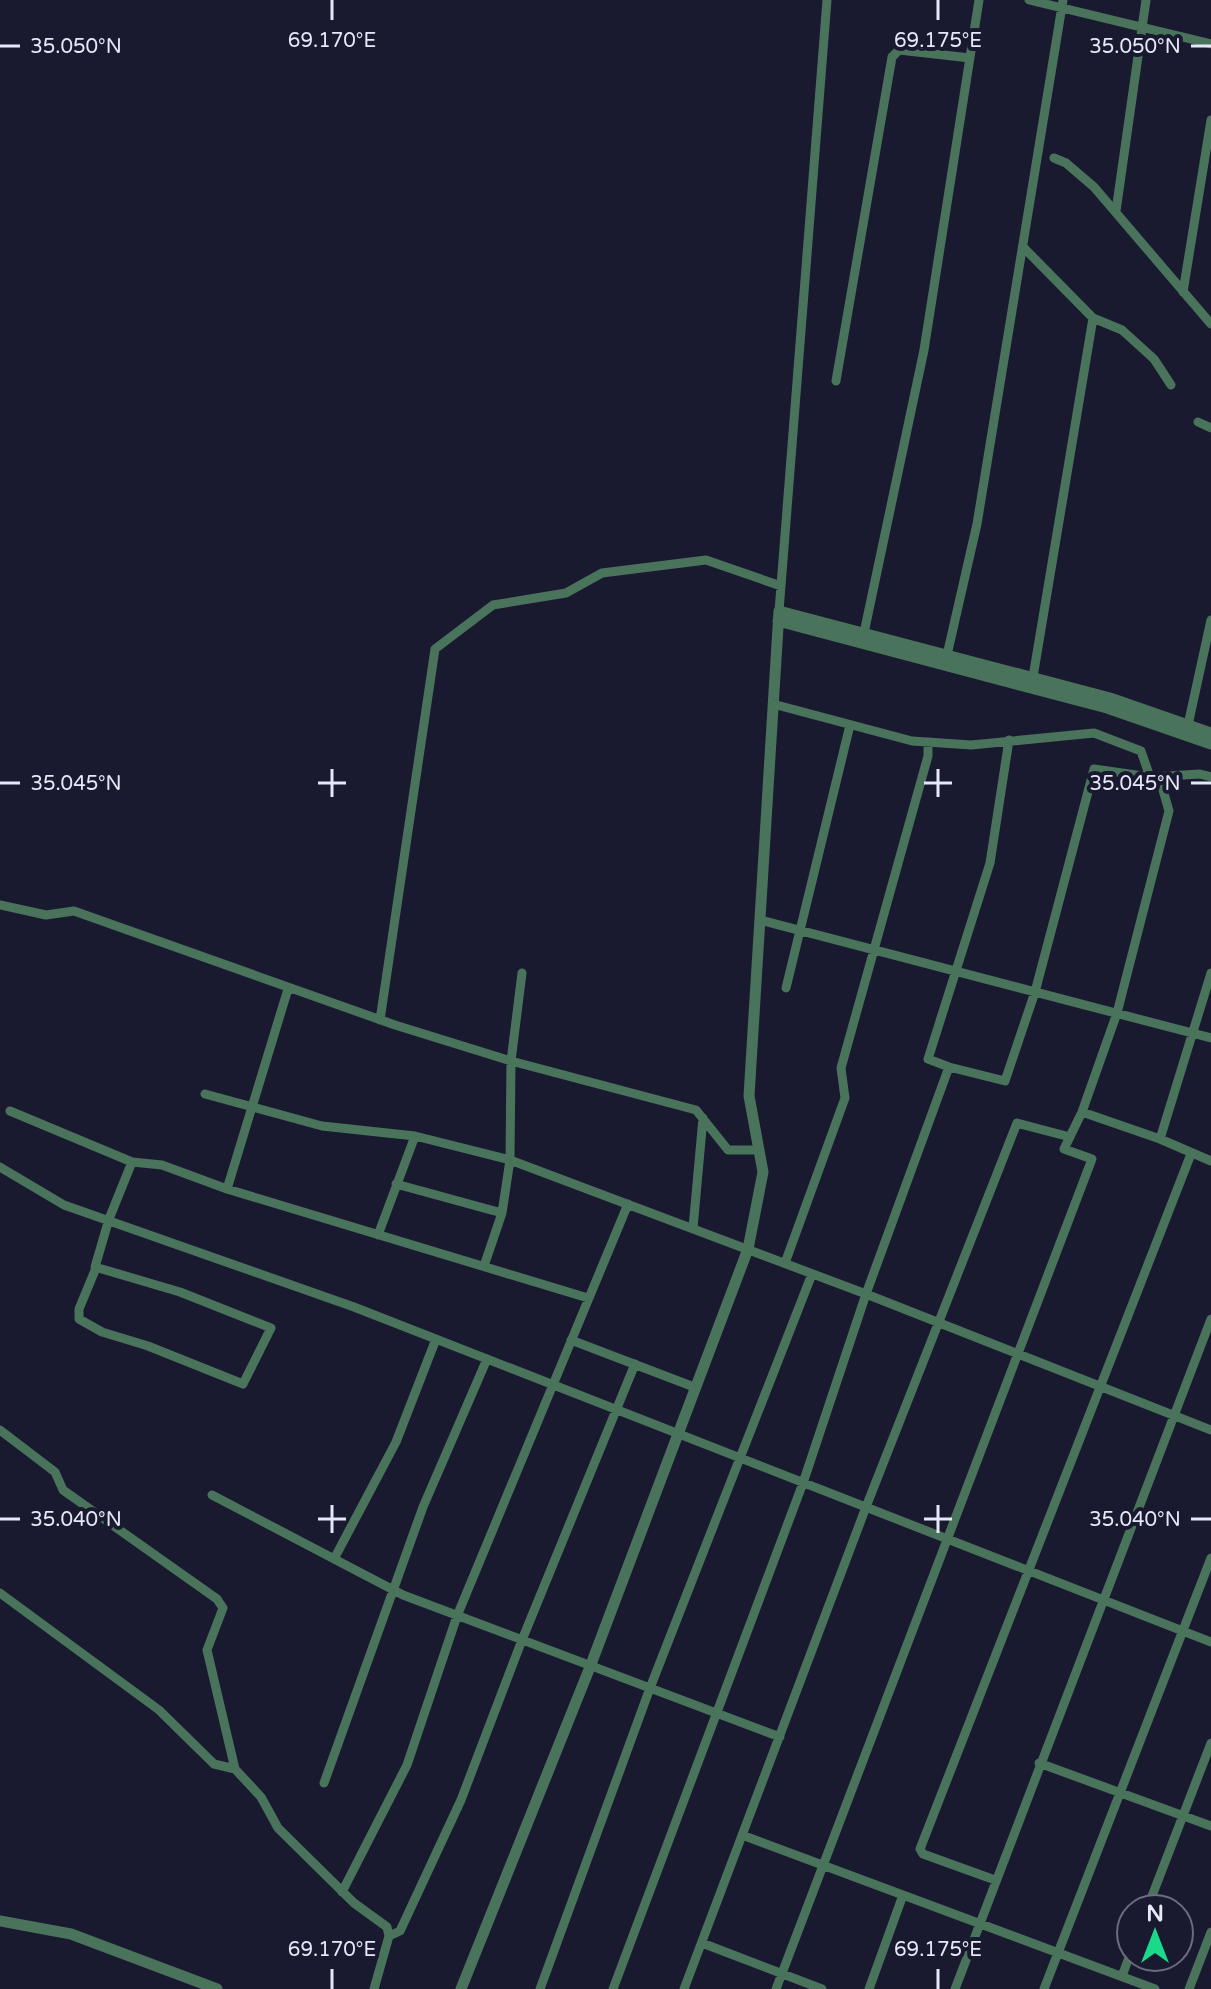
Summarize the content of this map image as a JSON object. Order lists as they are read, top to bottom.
{
  "north": "top",
  "coordinates": [
    "69.170°E",
    "69.175°E",
    "35.050°N",
    "35.045°N",
    "35.040°N"
  ]
}
